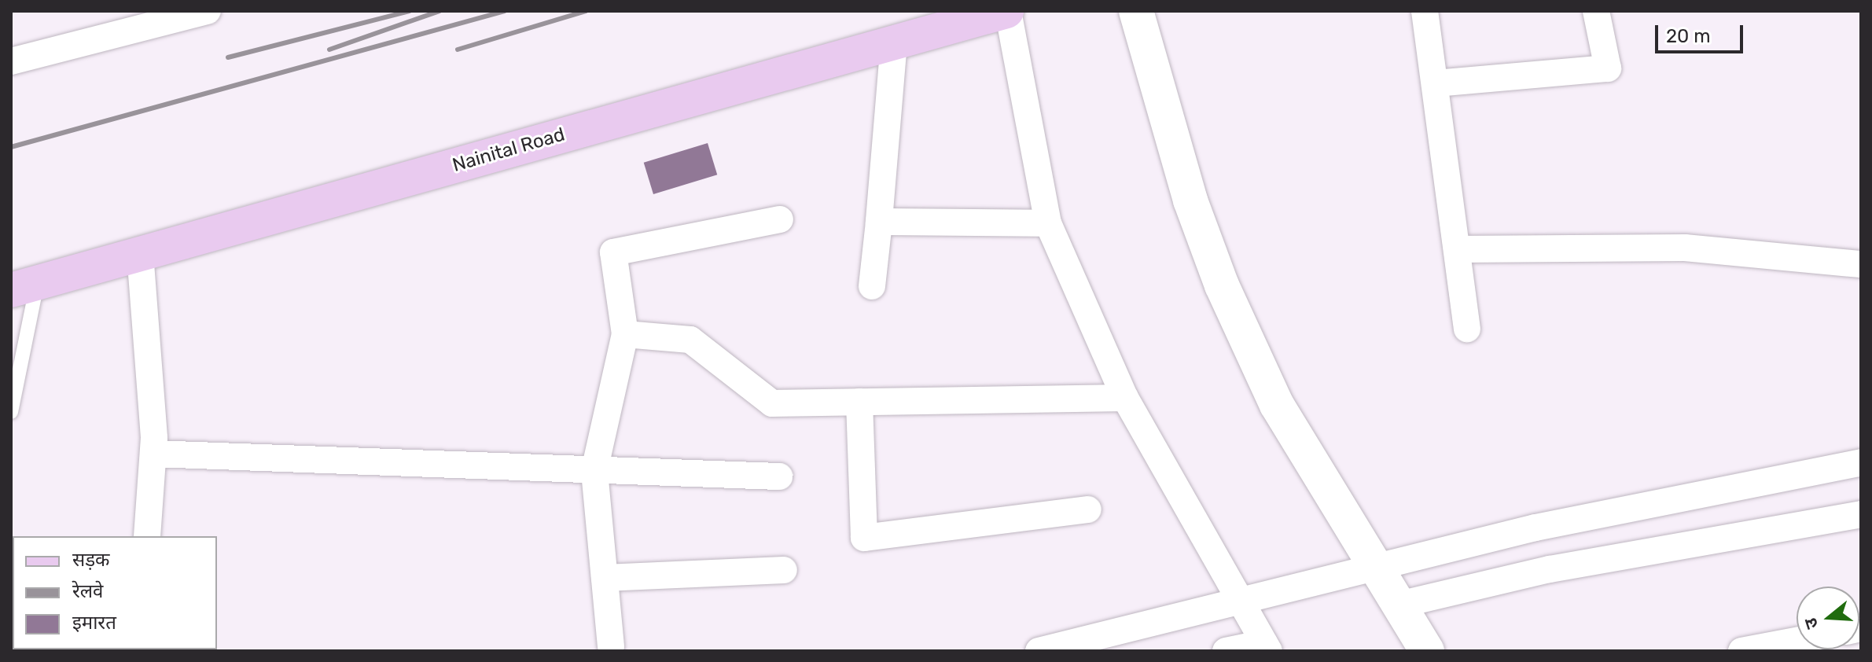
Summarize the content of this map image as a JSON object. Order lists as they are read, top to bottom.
{
  "streets": {
    "main road": ["Nainital Road"]
  },
  "legend": ["सड़क", "रेलवे", "इमारत"],
  "scale_bar": "20 m",
  "north": "left"
}
